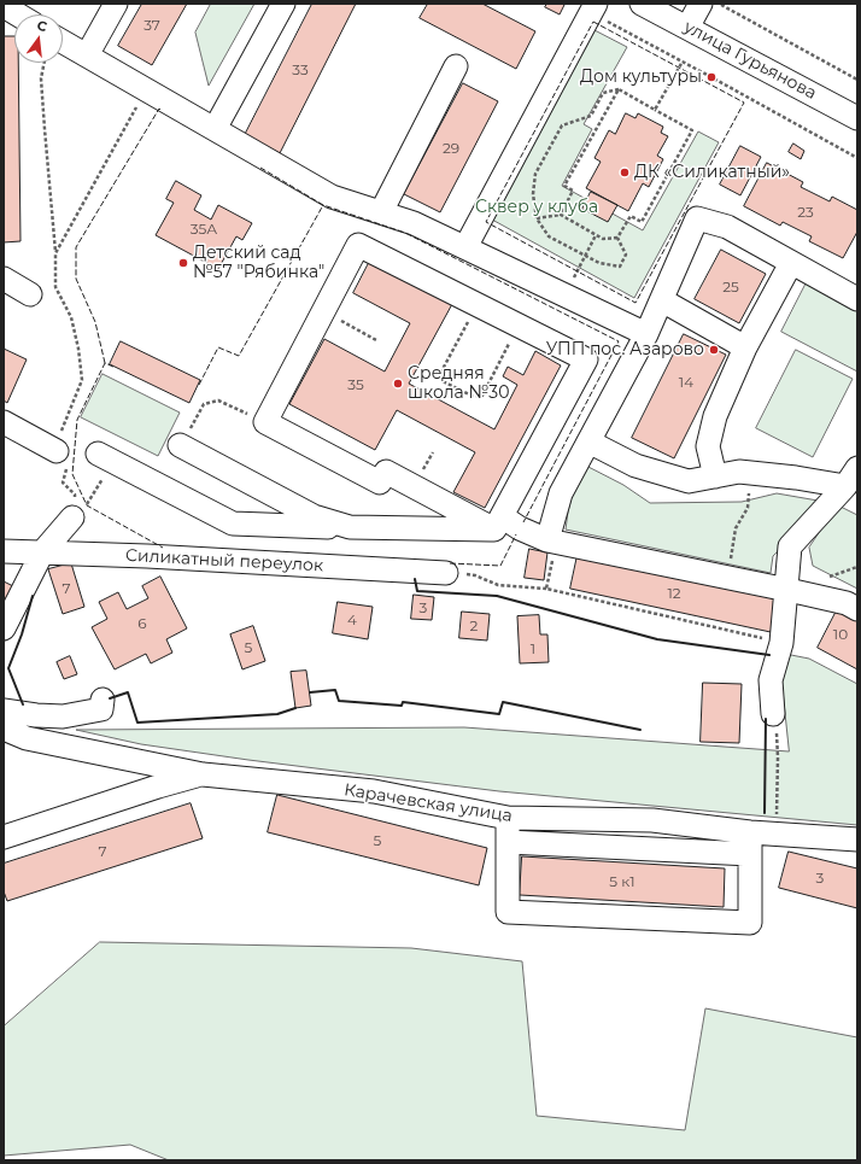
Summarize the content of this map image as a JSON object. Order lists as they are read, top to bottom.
{
  "streets": {
    "street": ["улица Гурьянова", "Силикатный переулок", "Карачевская улица"]
  },
  "parks": ["Сквер у клуба"],
  "places": [
    "Дом культуры",
    "ДК «Силикатный»",
    "Детский сад №57 \"Рябинка\"",
    "УПП пос. Азарово",
    "Средняя школа №30"
  ],
  "house_numbers": [
    "37",
    "33",
    "29",
    "23",
    "35А",
    "25",
    "14",
    "35",
    "7",
    "12",
    "3",
    "4",
    "6",
    "2",
    "10",
    "5",
    "1",
    "5",
    "7",
    "3",
    "5 к1"
  ],
  "north": "top"
}
